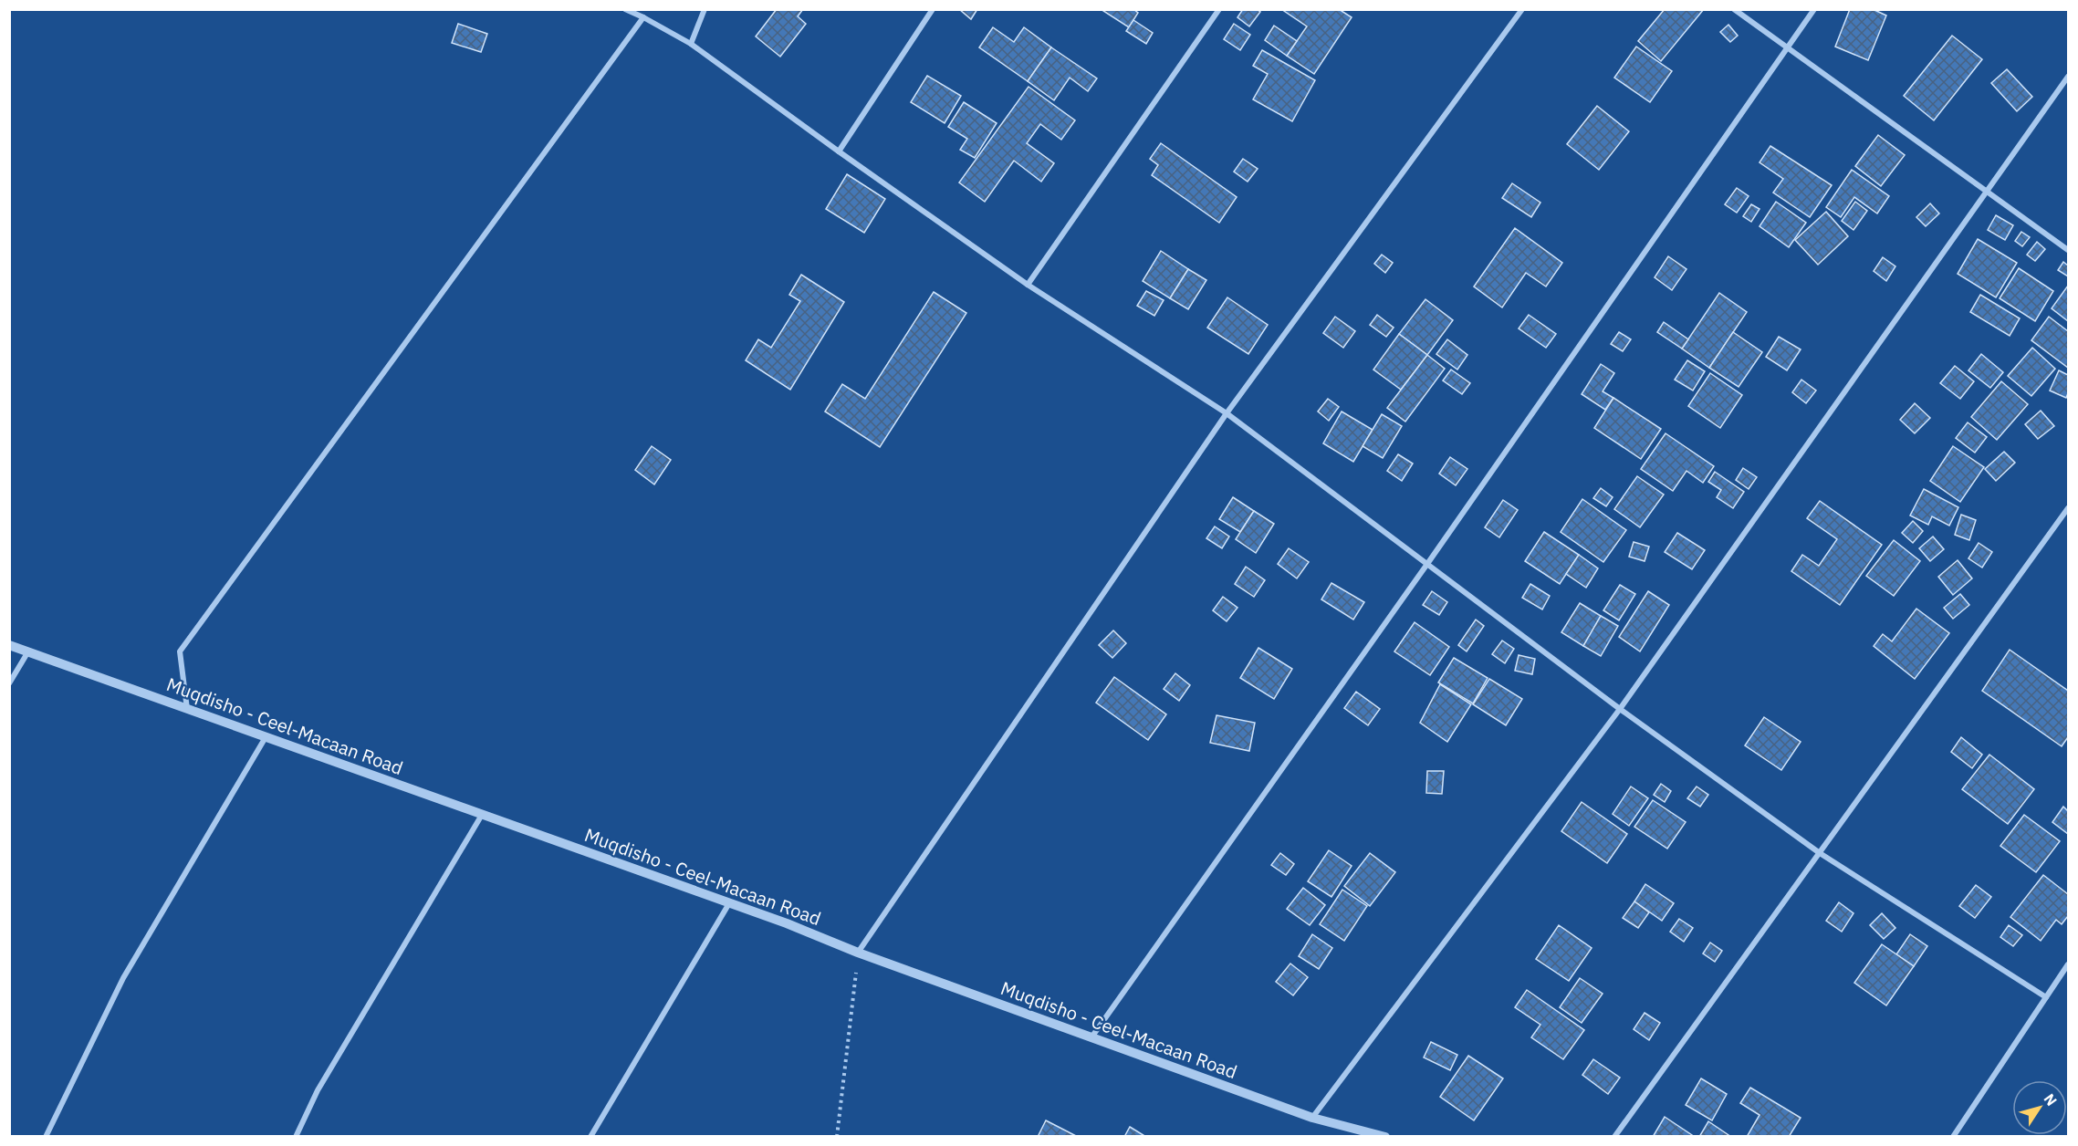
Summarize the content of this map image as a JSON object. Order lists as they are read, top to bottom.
{
  "streets": {
    "street": ["Muqdisho - Ceel-Macaan Road"]
  },
  "north": "top right"
}
